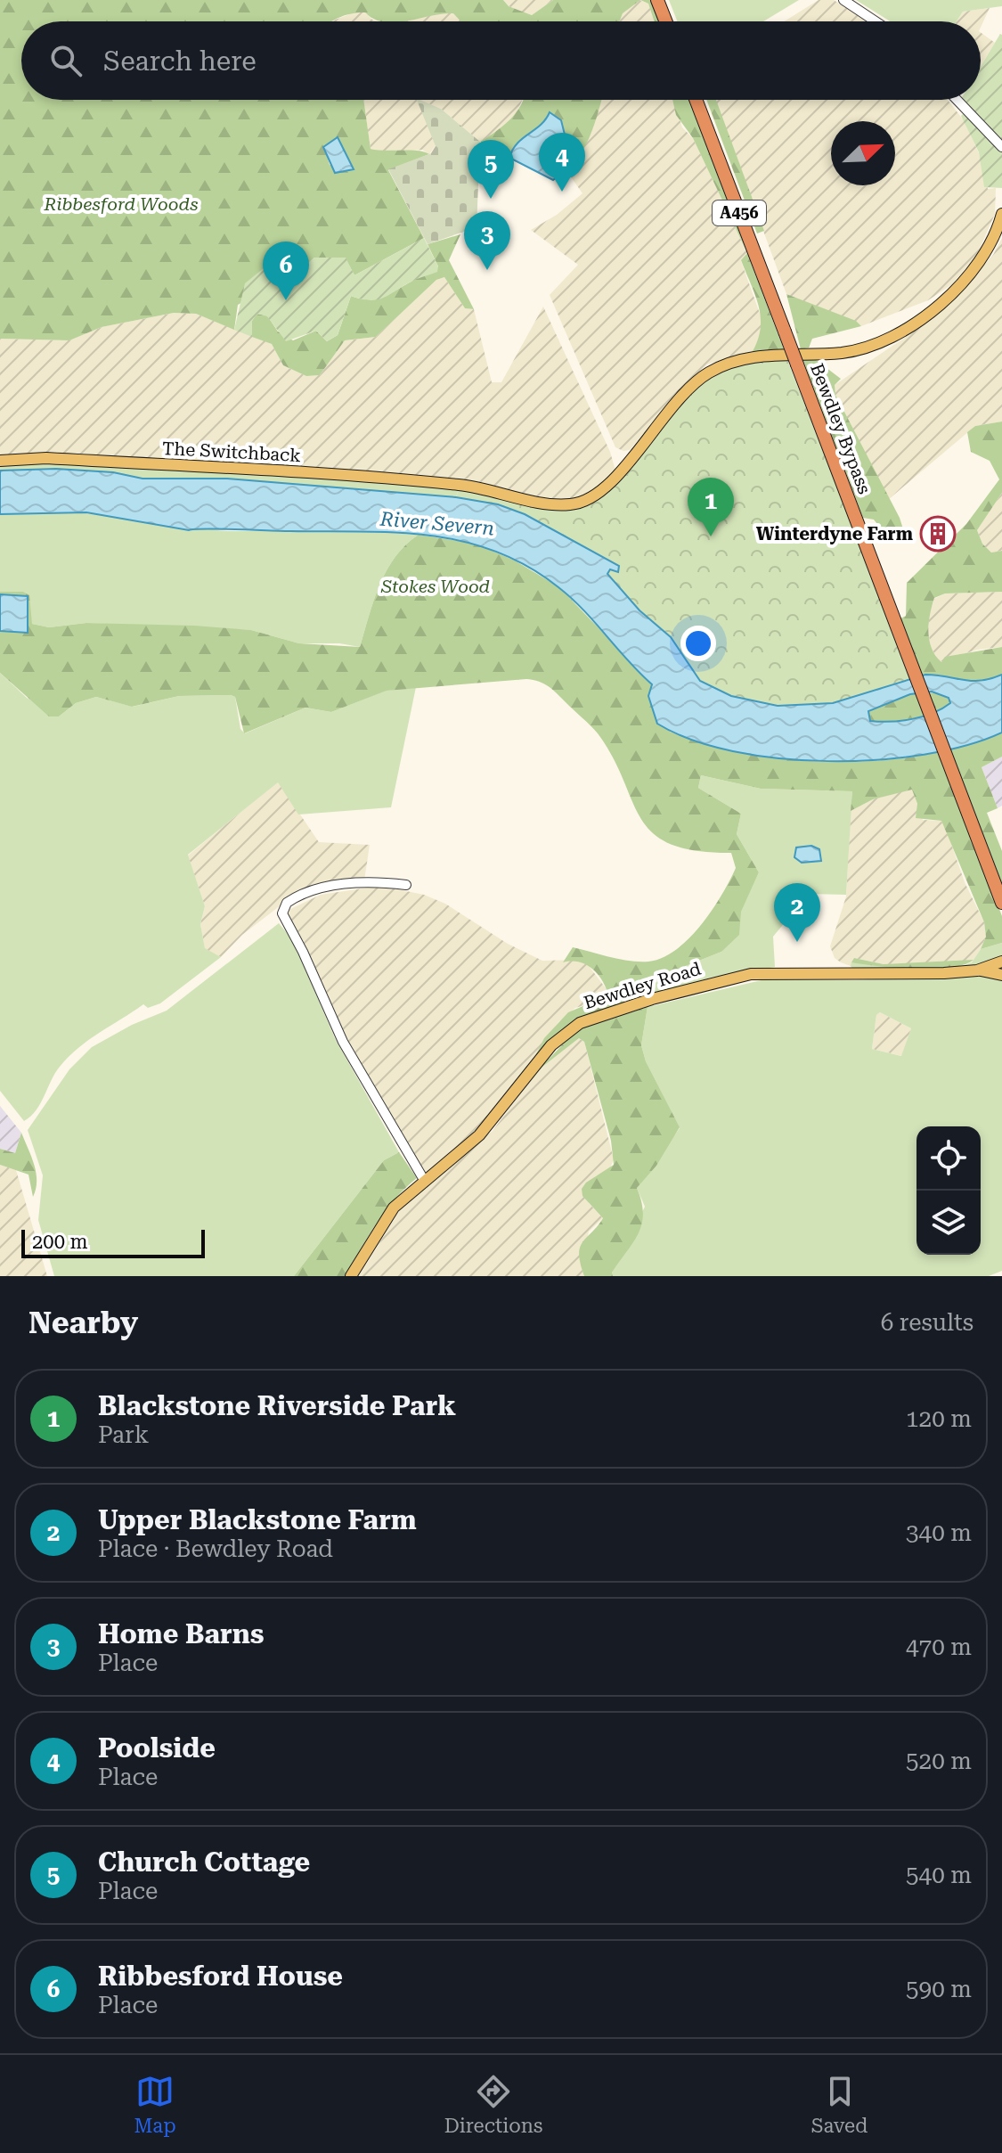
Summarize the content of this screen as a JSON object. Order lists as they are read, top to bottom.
{
  "streets": {
    "highway": ["A456", "Bewdley Bypass"],
    "main road": ["The Switchback", "Bewdley Road"]
  },
  "water": ["River Severn"],
  "parks": ["Ribbesford Woods", "Stokes Wood"],
  "places": {
    "building": ["Winterdyne Farm"]
  },
  "scale_bar": "200 m",
  "north": "top right",
  "page": {
    "search": "Search here",
    "pins": [
      "4",
      "5",
      "3",
      "6",
      "1",
      "2"
    ],
    "scale": "200 m",
    "heading": ["Nearby", "6 results"],
    "list": [
      {
        "mark": "1",
        "name": "Blackstone Riverside Park",
        "note": "Park",
        "value": "120 m"
      },
      {
        "mark": "2",
        "name": "Upper Blackstone Farm",
        "note": "Place · Bewdley Road",
        "value": "340 m"
      },
      {
        "mark": "3",
        "name": "Home Barns",
        "note": "Place",
        "value": "470 m"
      },
      {
        "mark": "4",
        "name": "Poolside",
        "note": "Place",
        "value": "520 m"
      },
      {
        "mark": "5",
        "name": "Church Cottage",
        "note": "Place",
        "value": "540 m"
      },
      {
        "mark": "6",
        "name": "Ribbesford House",
        "note": "Place",
        "value": "590 m"
      }
    ],
    "nav": ["Map", "Directions", "Saved"]
  }
}
